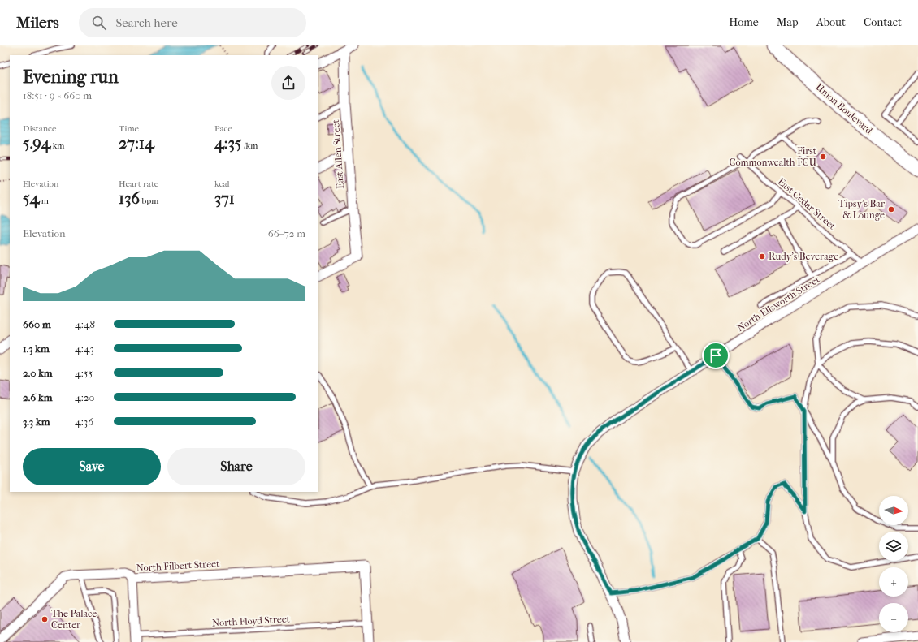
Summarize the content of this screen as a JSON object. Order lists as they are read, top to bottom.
{
  "streets": {
    "main road": ["Union Boulevard"],
    "street": ["East Allen Street", "North Ellsworth Street", "North Filbert Street"],
    "lane": ["East Cedar Street", "North Floyd Street"]
  },
  "crossings": [
    ["East Cedar Street", "North Ellsworth Street"],
    ["North Filbert Street", "North Floyd Street"]
  ],
  "places": [
    "First Commonwealth FCU",
    "Tipsy's Bar & Lounge",
    "Rudy's Beverage",
    "The Palace Center"
  ],
  "north": "right",
  "page": {
    "header": "Milers",
    "search": "Search here",
    "nav": [
      "Home",
      "Map",
      "About",
      "Contact"
    ],
    "heading": ["Evening run", "18:51 · 9 × 660 m"],
    "stats": [
      ["Distance", "5.94 km"],
      ["Time", "27:14"],
      ["Pace", "4:35 /km"],
      ["Elevation", "54 m"],
      ["Heart rate", "136 bpm"],
      ["kcal", "371"]
    ],
    "chart": ["Elevation", "66–72 m"],
    "list": [
      {
        "name": "660 m",
        "note": "4:48"
      },
      {
        "name": "1.3 km",
        "note": "4:43"
      },
      {
        "name": "2.0 km",
        "note": "4:55"
      },
      {
        "name": "2.6 km",
        "note": "4:20"
      },
      {
        "name": "3.3 km",
        "note": "4:36"
      }
    ],
    "buttons": ["Save", "Share"],
    "map_buttons": ["+", "−"]
  }
}
